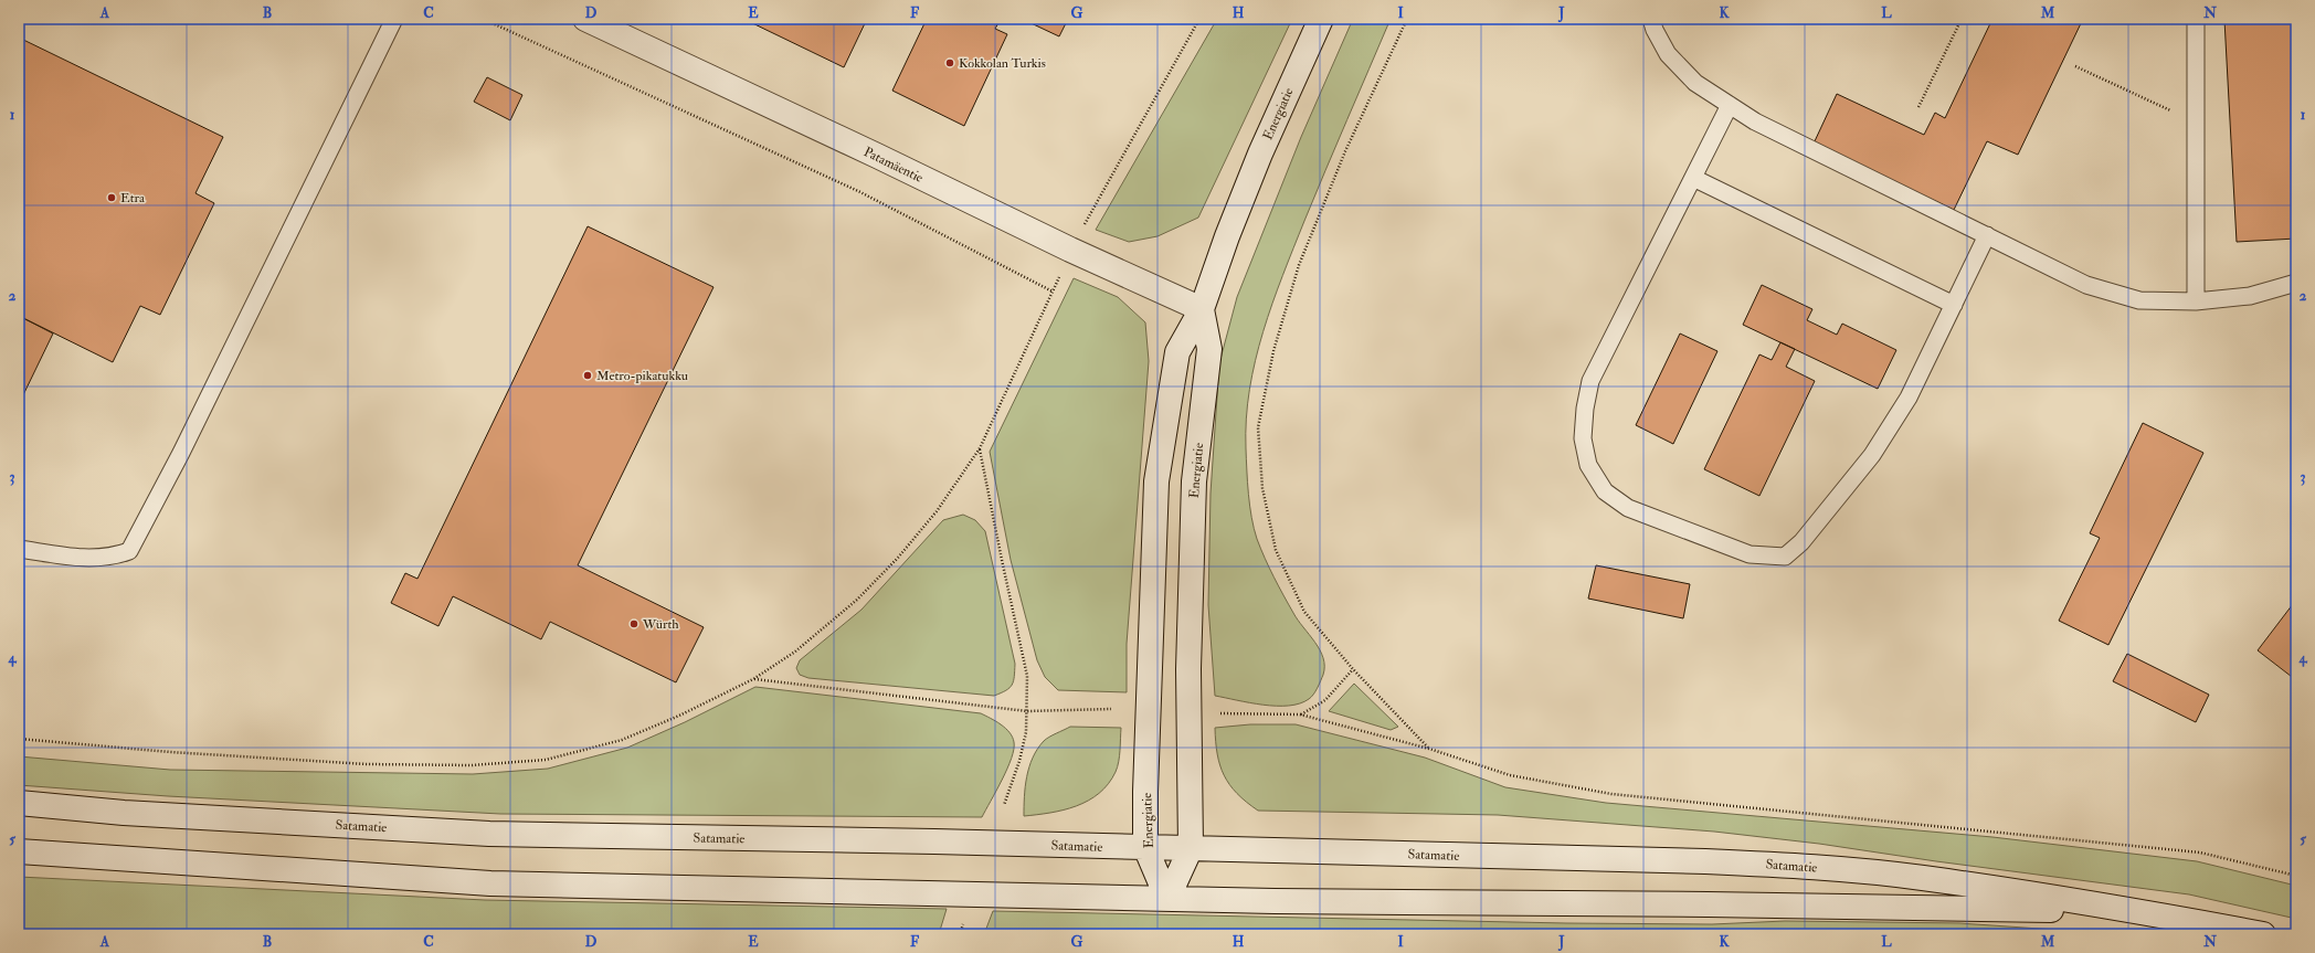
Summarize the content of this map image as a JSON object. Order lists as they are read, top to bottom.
{
  "streets": {
    "main road": ["Energiatie", "Patamäentie", "Satamatie"]
  },
  "crossings": [
    ["Energiatie", "Patamäentie"],
    ["Energiatie", "Satamatie"]
  ],
  "places": [
    "Kokkolan Turkis",
    "Etra",
    "Metro-pikatukku",
    "Würth"
  ],
  "grid": {
    "columns": [
      "A",
      "B",
      "C",
      "D",
      "E",
      "F",
      "G",
      "H",
      "I",
      "J",
      "K",
      "L",
      "M",
      "N"
    ],
    "rows": [
      "1",
      "2",
      "3",
      "4",
      "5"
    ]
  }
}
